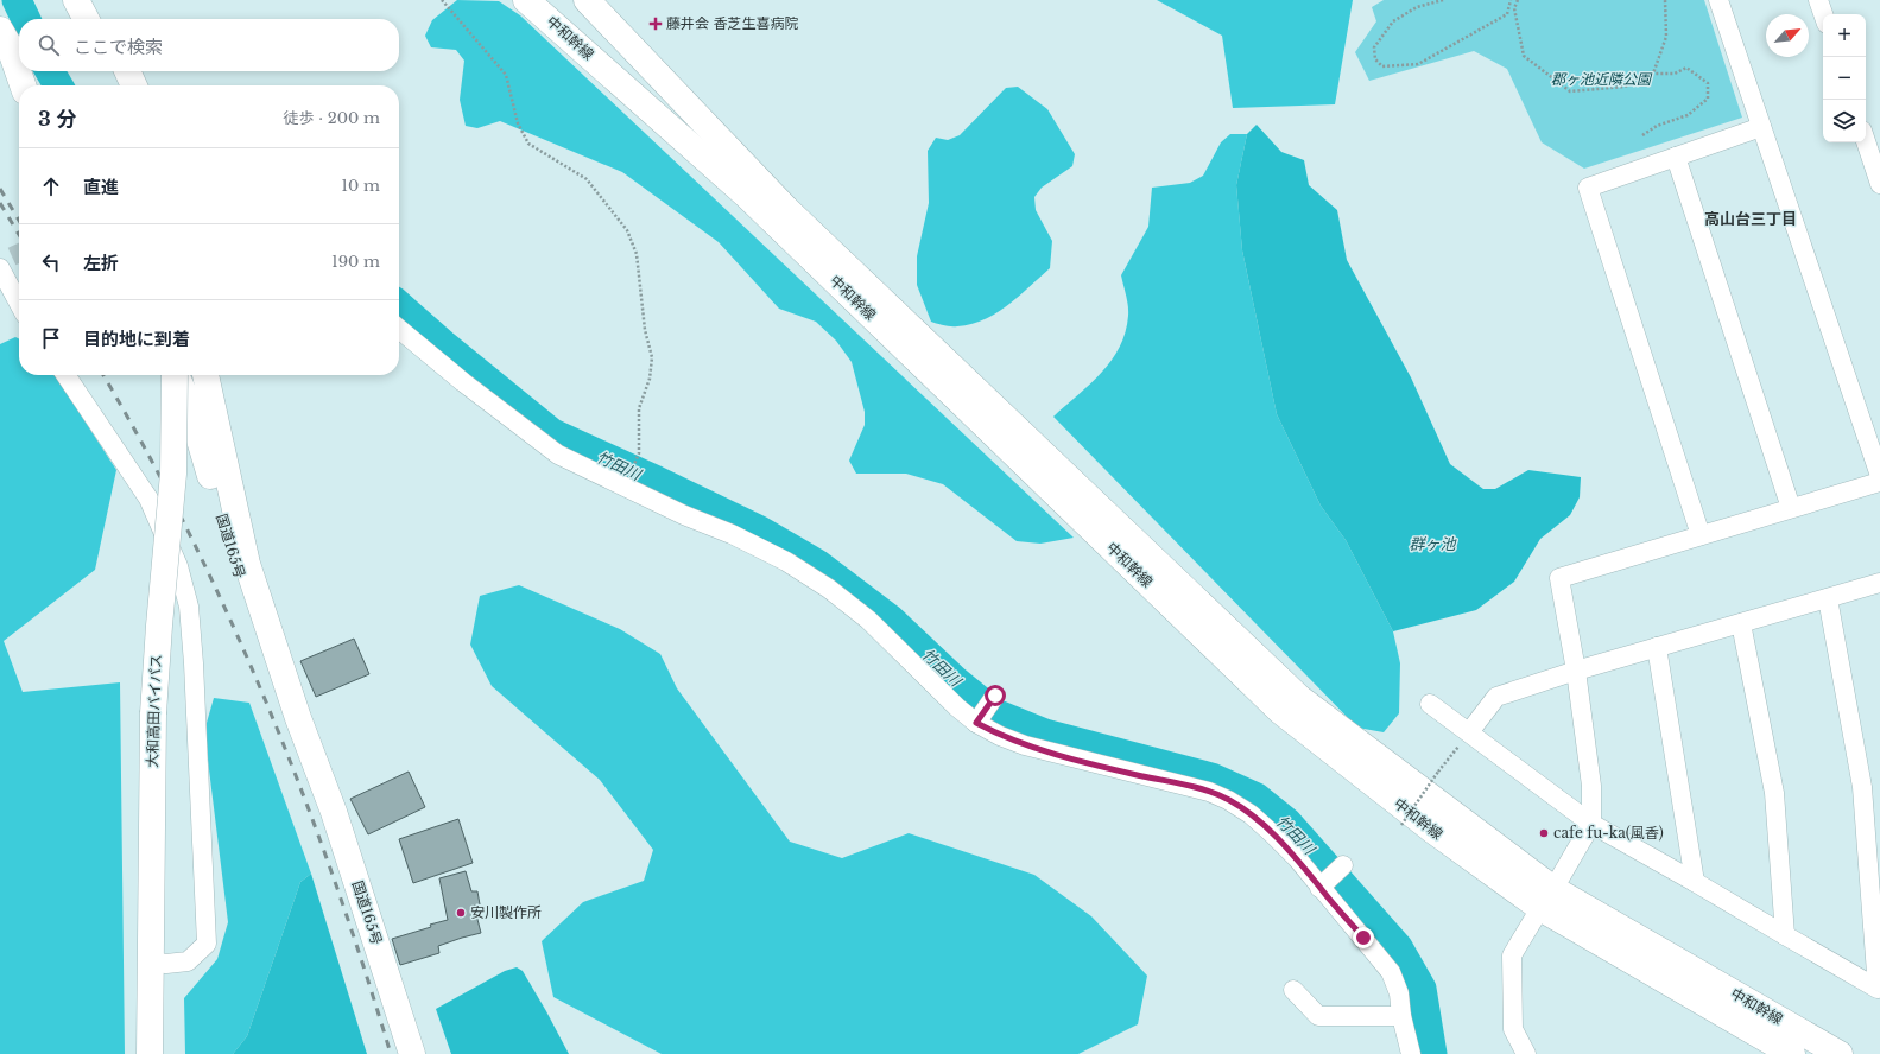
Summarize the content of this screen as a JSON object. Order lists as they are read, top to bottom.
{
  "streets": {
    "main road": ["中和幹線", "国道165号", "大和高田バイパス"]
  },
  "districts": ["高山台三丁目"],
  "water": ["竹田川", "群ヶ池"],
  "parks": ["郡ヶ池近隣公園"],
  "places": {
    "health": ["藤井会 香芝生喜病院"],
    "other": ["cafe fu-ka(風香)", "安川製作所"]
  },
  "north": "top right",
  "page": {
    "map_buttons": ["+", "−"],
    "search": "ここで検索",
    "heading": ["3 分", "徒歩 · 200 m"],
    "list": [
      ["直進", "10 m"],
      ["左折", "190 m"],
      "目的地に到着"
    ]
  }
}
